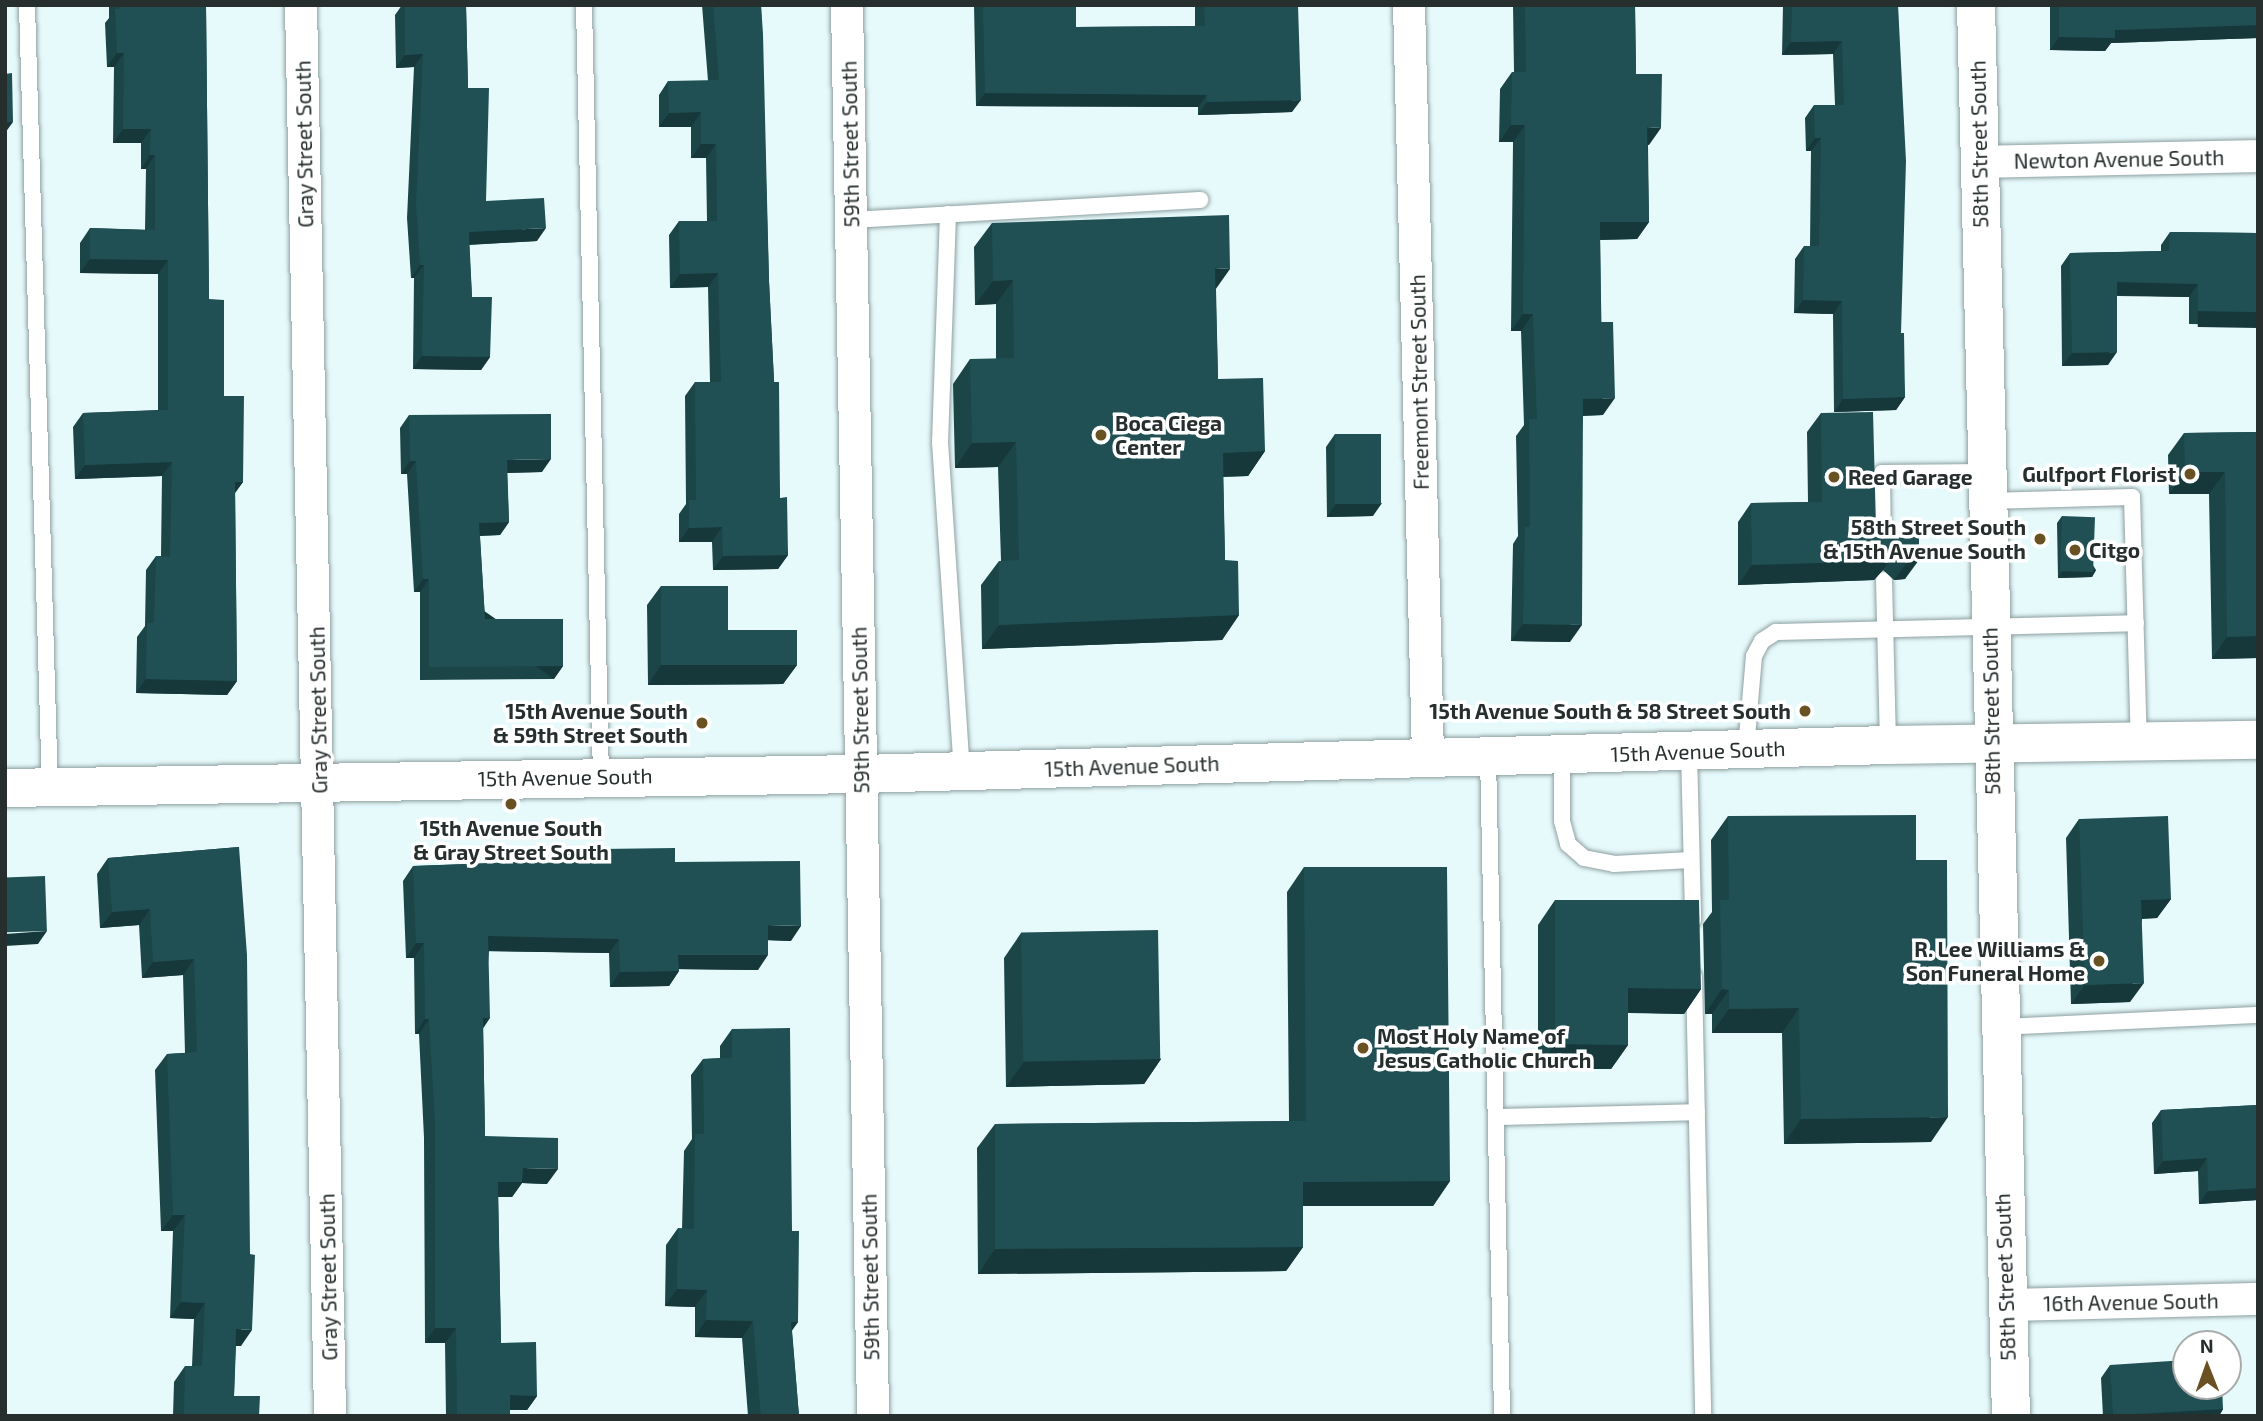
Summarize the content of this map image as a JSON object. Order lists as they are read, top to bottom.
{
  "streets": {
    "street": [
      "Gray Street South",
      "59th Street South",
      "58th Street South",
      "Newton Avenue South",
      "Freemont Street South",
      "15th Avenue South",
      "16th Avenue South"
    ]
  },
  "crossings": [
    ["Gray Street South", "15th Avenue South"],
    ["59th Street South", "15th Avenue South"],
    ["58th Street South", "Newton Avenue South"],
    ["58th Street South", "15th Avenue South"],
    ["58th Street South", "16th Avenue South"],
    ["Freemont Street South", "15th Avenue South"]
  ],
  "places": [
    "Boca Ciega Center",
    "Gulfport Florist",
    "Reed Garage",
    "58th Street South & 15th Avenue South",
    "Citgo",
    "15th Avenue South & 58 Street South",
    "15th Avenue South & 59th Street South",
    "15th Avenue South & Gray Street South",
    "R. Lee Williams & Son Funeral Home",
    "Most Holy Name of Jesus Catholic Church"
  ],
  "north": "top"
}
